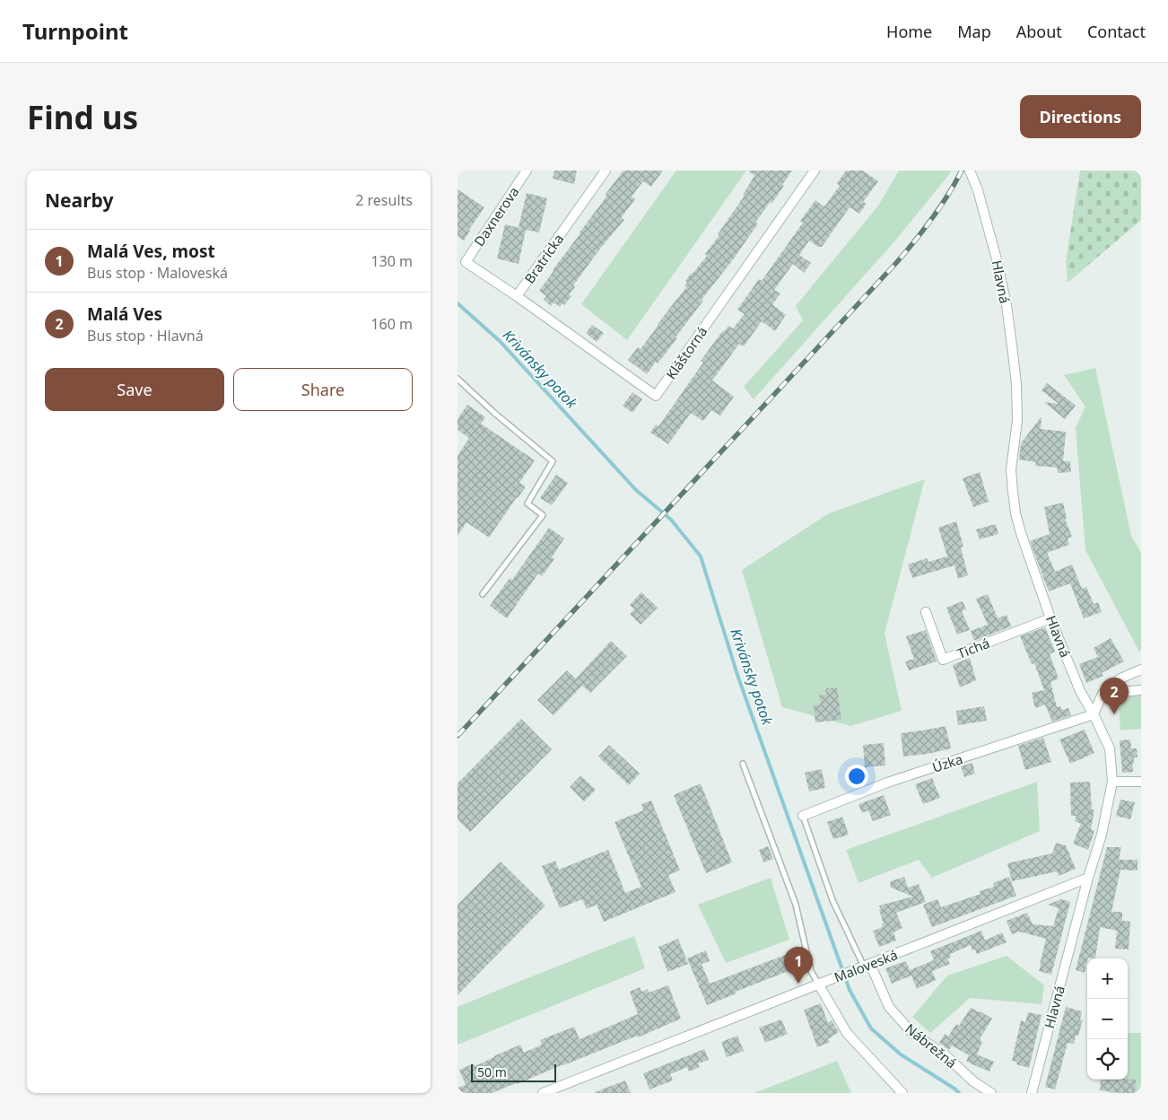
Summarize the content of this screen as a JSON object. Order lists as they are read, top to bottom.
{
  "streets": {
    "street": [
      "Daxnerova",
      "Bratrícka",
      "Hlavná",
      "Kláštorná",
      "Tichá",
      "Úzka",
      "Maloveská",
      "Nábrežná"
    ]
  },
  "crossings": [
    ["Daxnerova", "Bratrícka"],
    ["Bratrícka", "Kláštorná"],
    ["Hlavná", "Tichá"],
    ["Hlavná", "Úzka"],
    ["Hlavná", "Maloveská"],
    ["Maloveská", "Nábrežná"]
  ],
  "water": ["Krivánsky potok"],
  "scale_bar": "50 m",
  "page": {
    "header": "Turnpoint",
    "nav": [
      "Home",
      "Map",
      "About",
      "Contact"
    ],
    "buttons": [
      "Directions",
      ["Save", "Share"]
    ],
    "title": "Find us",
    "heading": ["Nearby", "2 results"],
    "list": [
      {
        "mark": "1",
        "name": "Malá Ves, most",
        "note": "Bus stop · Maloveská",
        "value": "130 m"
      },
      {
        "mark": "2",
        "name": "Malá Ves",
        "note": "Bus stop · Hlavná",
        "value": "160 m"
      }
    ],
    "pins": ["2", "1"],
    "map_buttons": ["+", "−"],
    "scale": "50 m"
  }
}
